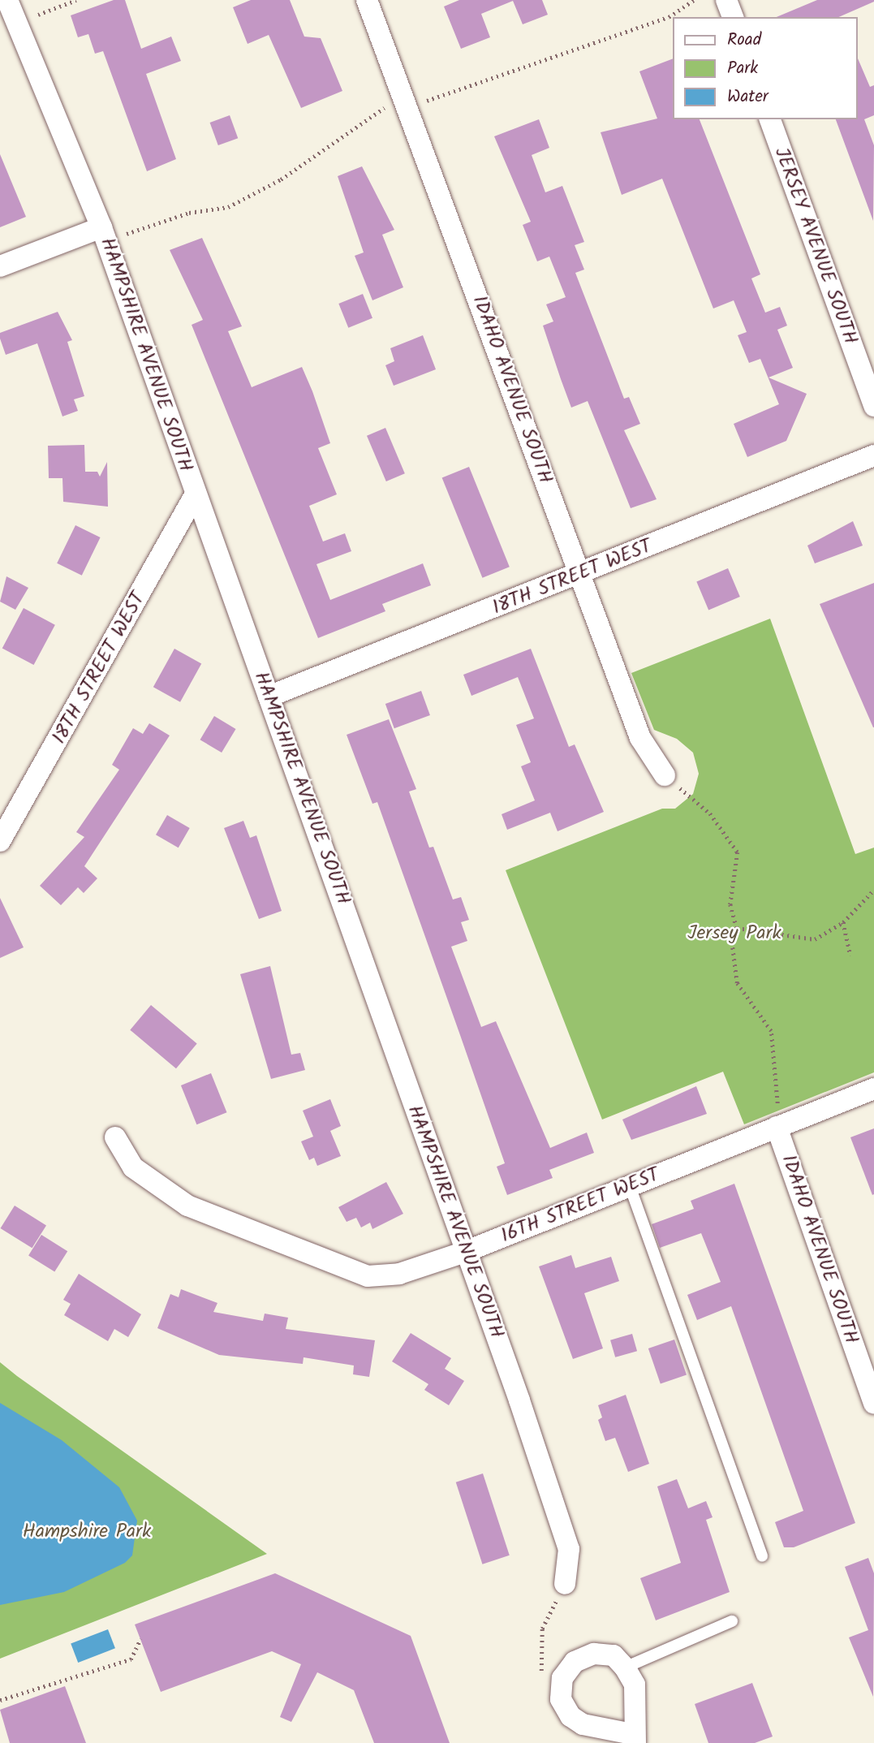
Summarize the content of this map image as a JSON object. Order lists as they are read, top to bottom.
{
  "streets": {
    "street": [
      "JERSEY AVENUE SOUTH",
      "HAMPSHIRE AVENUE SOUTH",
      "IDAHO AVENUE SOUTH",
      "18TH STREET WEST",
      "16TH STREET WEST"
    ]
  },
  "crossings": [
    ["HAMPSHIRE AVENUE SOUTH", "18TH STREET WEST"],
    ["HAMPSHIRE AVENUE SOUTH", "16TH STREET WEST"],
    ["IDAHO AVENUE SOUTH", "18TH STREET WEST"],
    ["IDAHO AVENUE SOUTH", "16TH STREET WEST"]
  ],
  "parks": ["Jersey Park", "Hampshire Park"],
  "legend": ["Road", "Park", "Water"]
}
